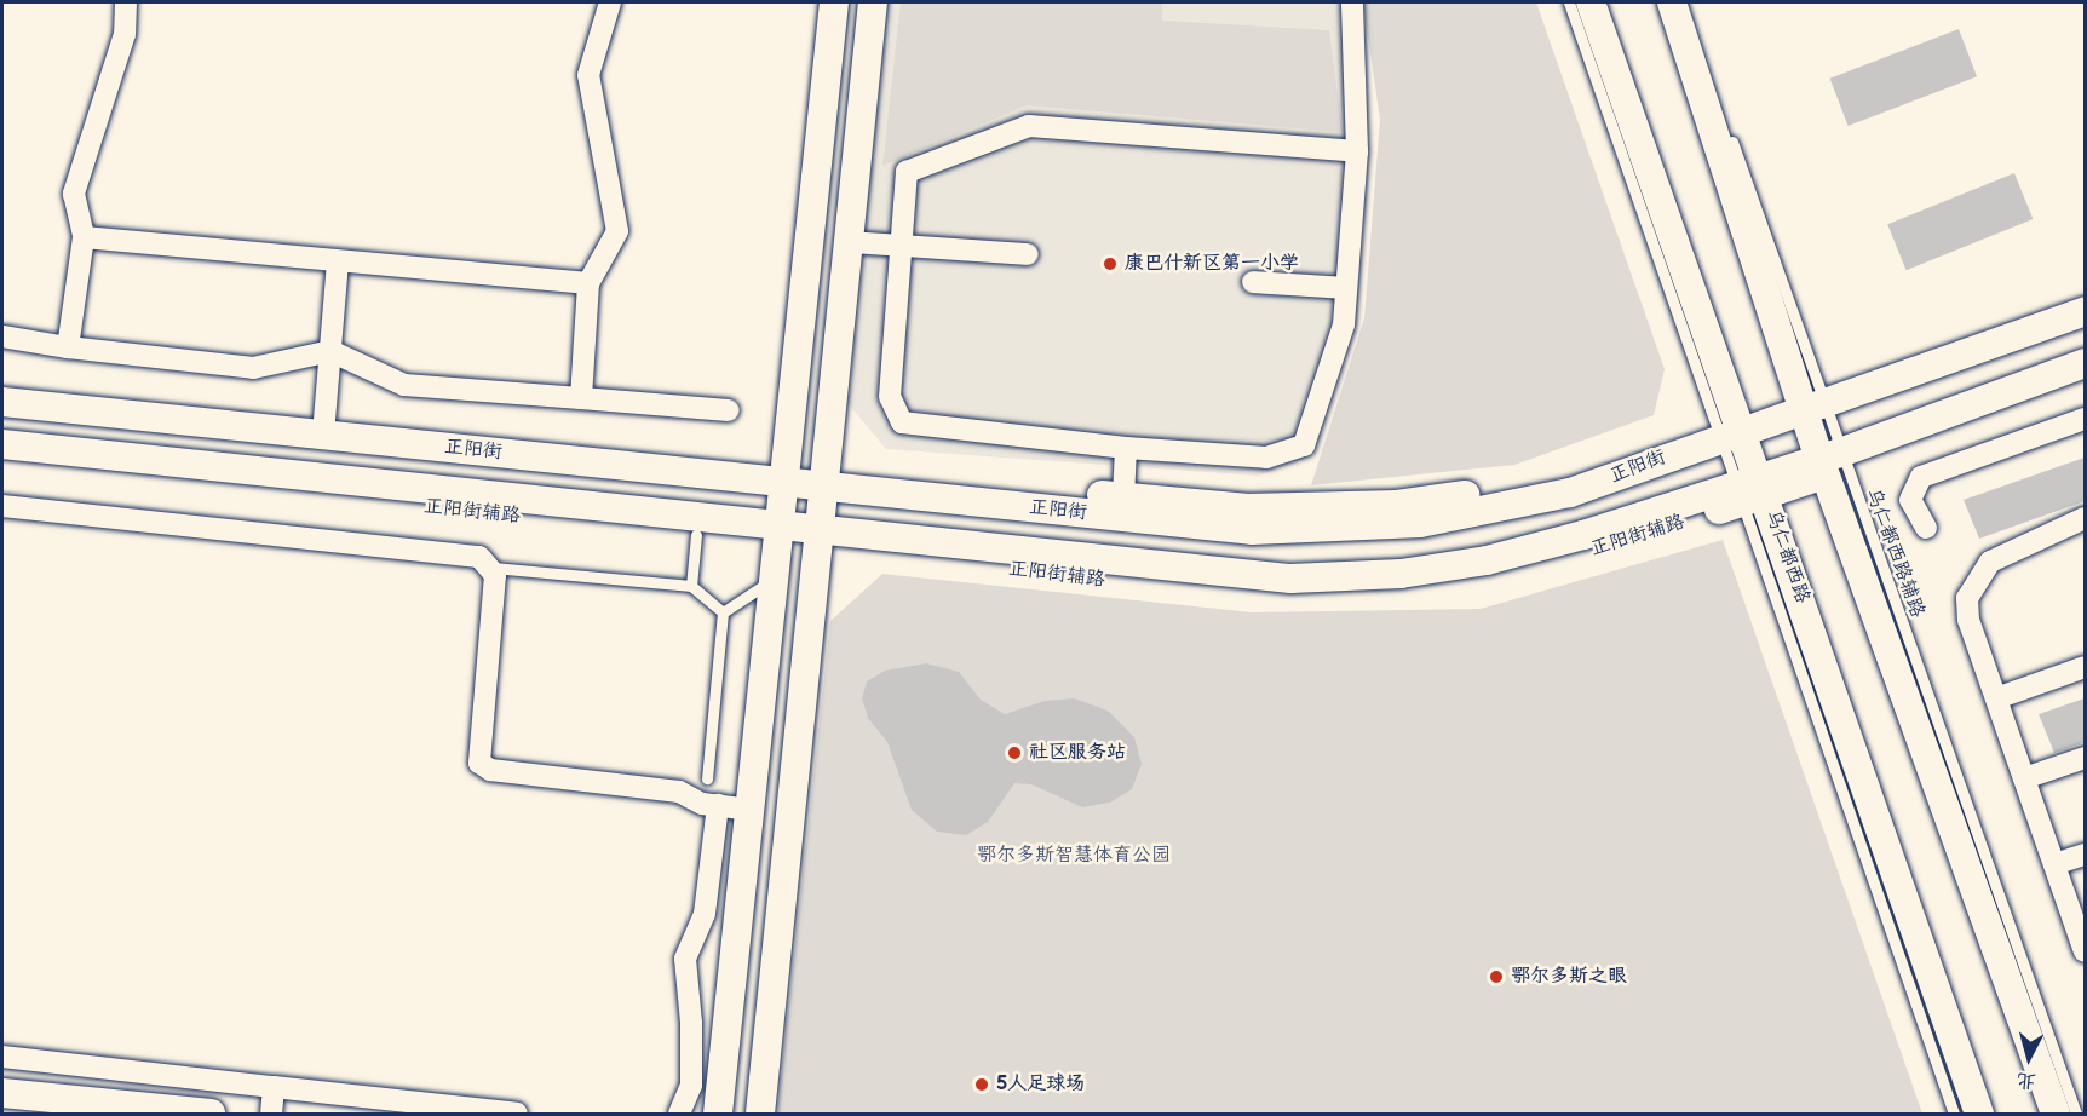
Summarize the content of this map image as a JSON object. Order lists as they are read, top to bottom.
{
  "streets": {
    "main road": ["正阳街", "正阳街辅路", "乌仁都西路"],
    "lane": ["乌仁都西路辅路"]
  },
  "crossings": [
    ["正阳街", "乌仁都西路"]
  ],
  "parks": ["鄂尔多斯智慧体育公园"],
  "places": [
    "康巴什新区第一小学",
    "社区服务站",
    "鄂尔多斯之眼",
    "5人足球场"
  ],
  "north": "bottom"
}
